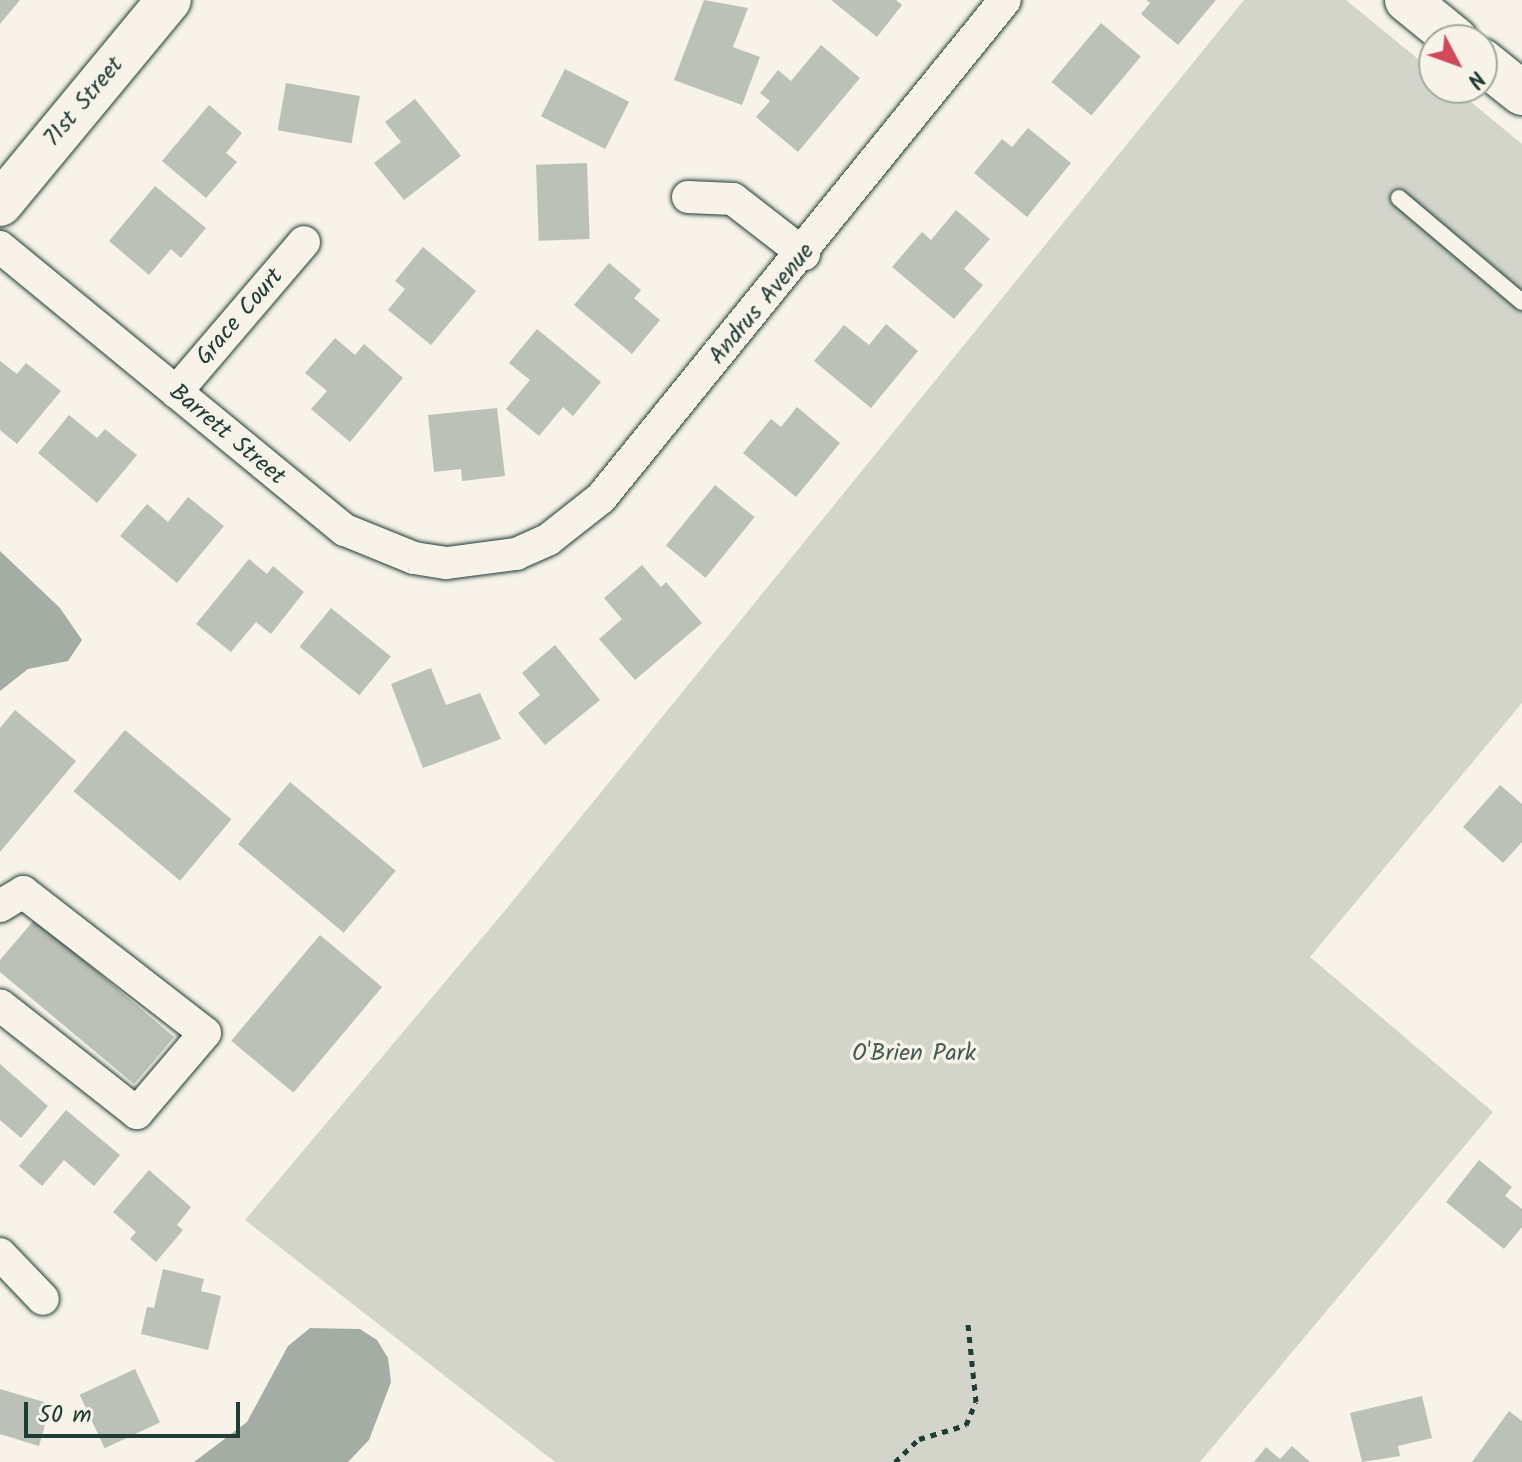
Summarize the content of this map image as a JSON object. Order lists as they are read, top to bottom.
{
  "streets": {
    "street": [
      "71st Street",
      "Andrus Avenue",
      "Grace Court",
      "Barrett Street"
    ]
  },
  "crossings": [
    ["Andrus Avenue", "Barrett Street"],
    ["Grace Court", "Barrett Street"]
  ],
  "parks": ["O'Brien Park"],
  "scale_bar": "50 m",
  "north": "bottom right"
}
